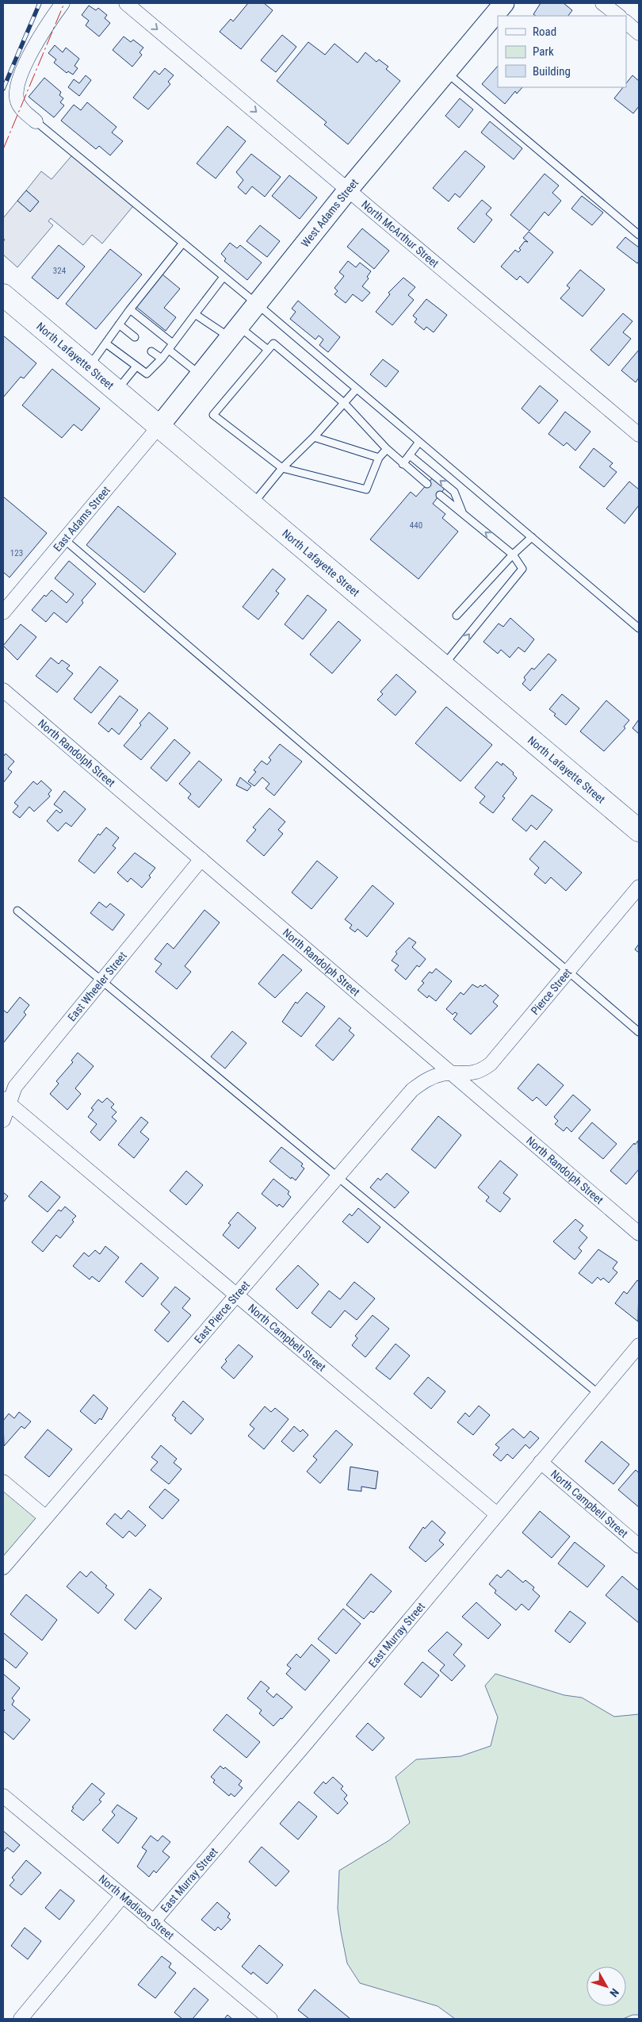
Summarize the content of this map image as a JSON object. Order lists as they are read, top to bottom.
{
  "streets": {
    "highway": ["North Lafayette Street"],
    "street": [
      "West Adams Street",
      "North McArthur Street",
      "East Adams Street",
      "North Randolph Street",
      "East Wheeler Street",
      "Pierce Street",
      "East Pierce Street",
      "North Campbell Street",
      "East Murray Street",
      "North Madison Street"
    ]
  },
  "crossings": [
    ["West Adams Street", "North McArthur Street"],
    ["West Adams Street", "North Lafayette Street"],
    ["West Adams Street", "East Adams Street"],
    ["North Lafayette Street", "East Adams Street"],
    ["North Randolph Street", "East Wheeler Street"],
    ["North Randolph Street", "Pierce Street"],
    ["North Randolph Street", "East Pierce Street"],
    ["East Wheeler Street", "North Campbell Street"],
    ["Pierce Street", "East Pierce Street"],
    ["East Pierce Street", "North Campbell Street"],
    ["North Campbell Street", "East Murray Street"],
    ["East Murray Street", "North Madison Street"]
  ],
  "one_way": ["North McArthur Street"],
  "house_numbers": ["324", "440", "123"],
  "legend": ["Road", "Park", "Building"],
  "north": "bottom right"
}
